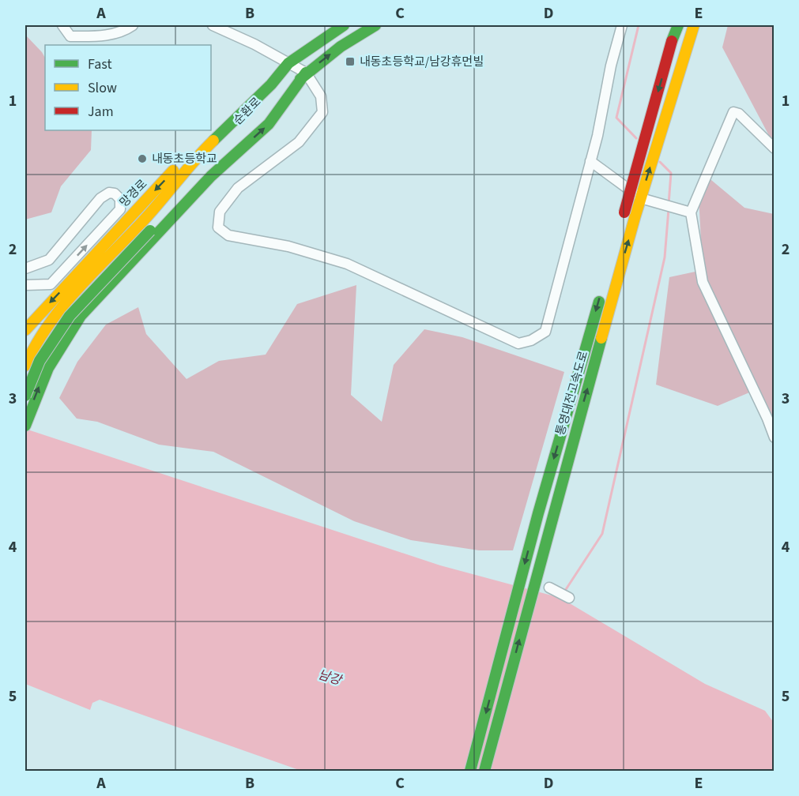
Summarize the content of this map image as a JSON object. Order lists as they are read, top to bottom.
{
  "streets": {
    "main road": ["순환로", "망경로", "통영대전고속도로"]
  },
  "crossings": [
    ["순환로", "망경로"]
  ],
  "water": ["남강"],
  "places": {
    "transit": ["내동초등학교/남강휴먼빌"],
    "other": ["내동초등학교"]
  },
  "legend": ["Fast", "Slow", "Jam"],
  "grid": {
    "columns": [
      "A",
      "B",
      "C",
      "D",
      "E"
    ],
    "rows": [
      "1",
      "2",
      "3",
      "4",
      "5"
    ]
  }
}
